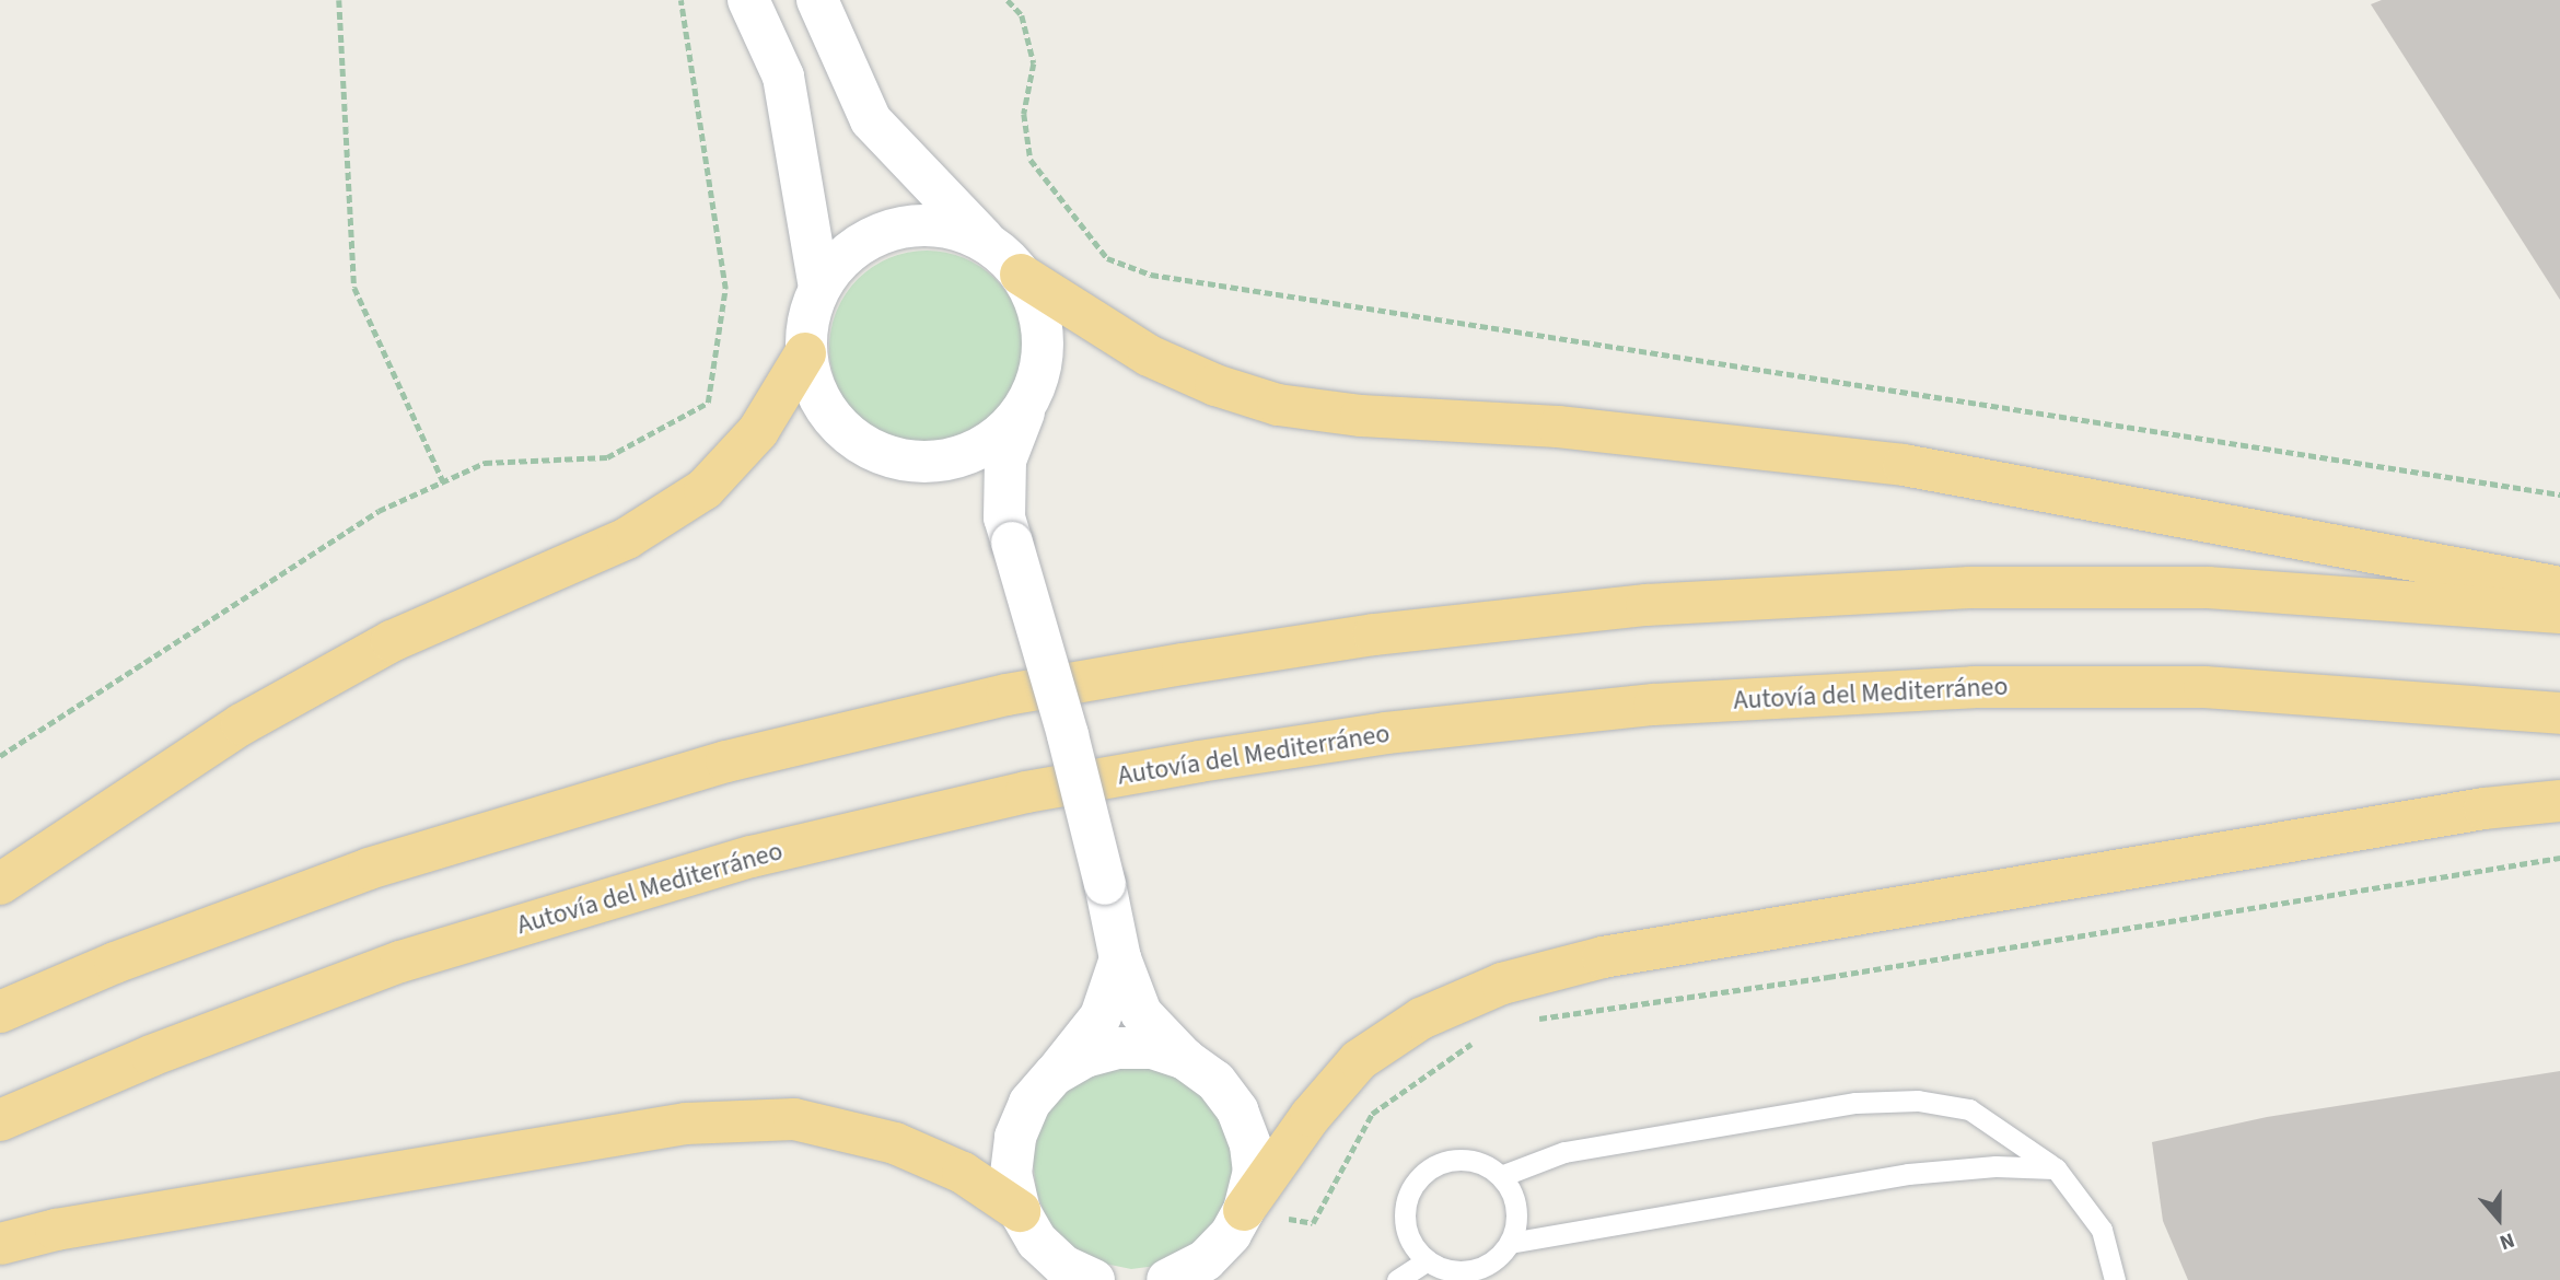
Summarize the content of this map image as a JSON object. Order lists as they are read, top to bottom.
{
  "streets": {
    "highway": ["Autovía del Mediterráneo"]
  },
  "north": "bottom"
}
